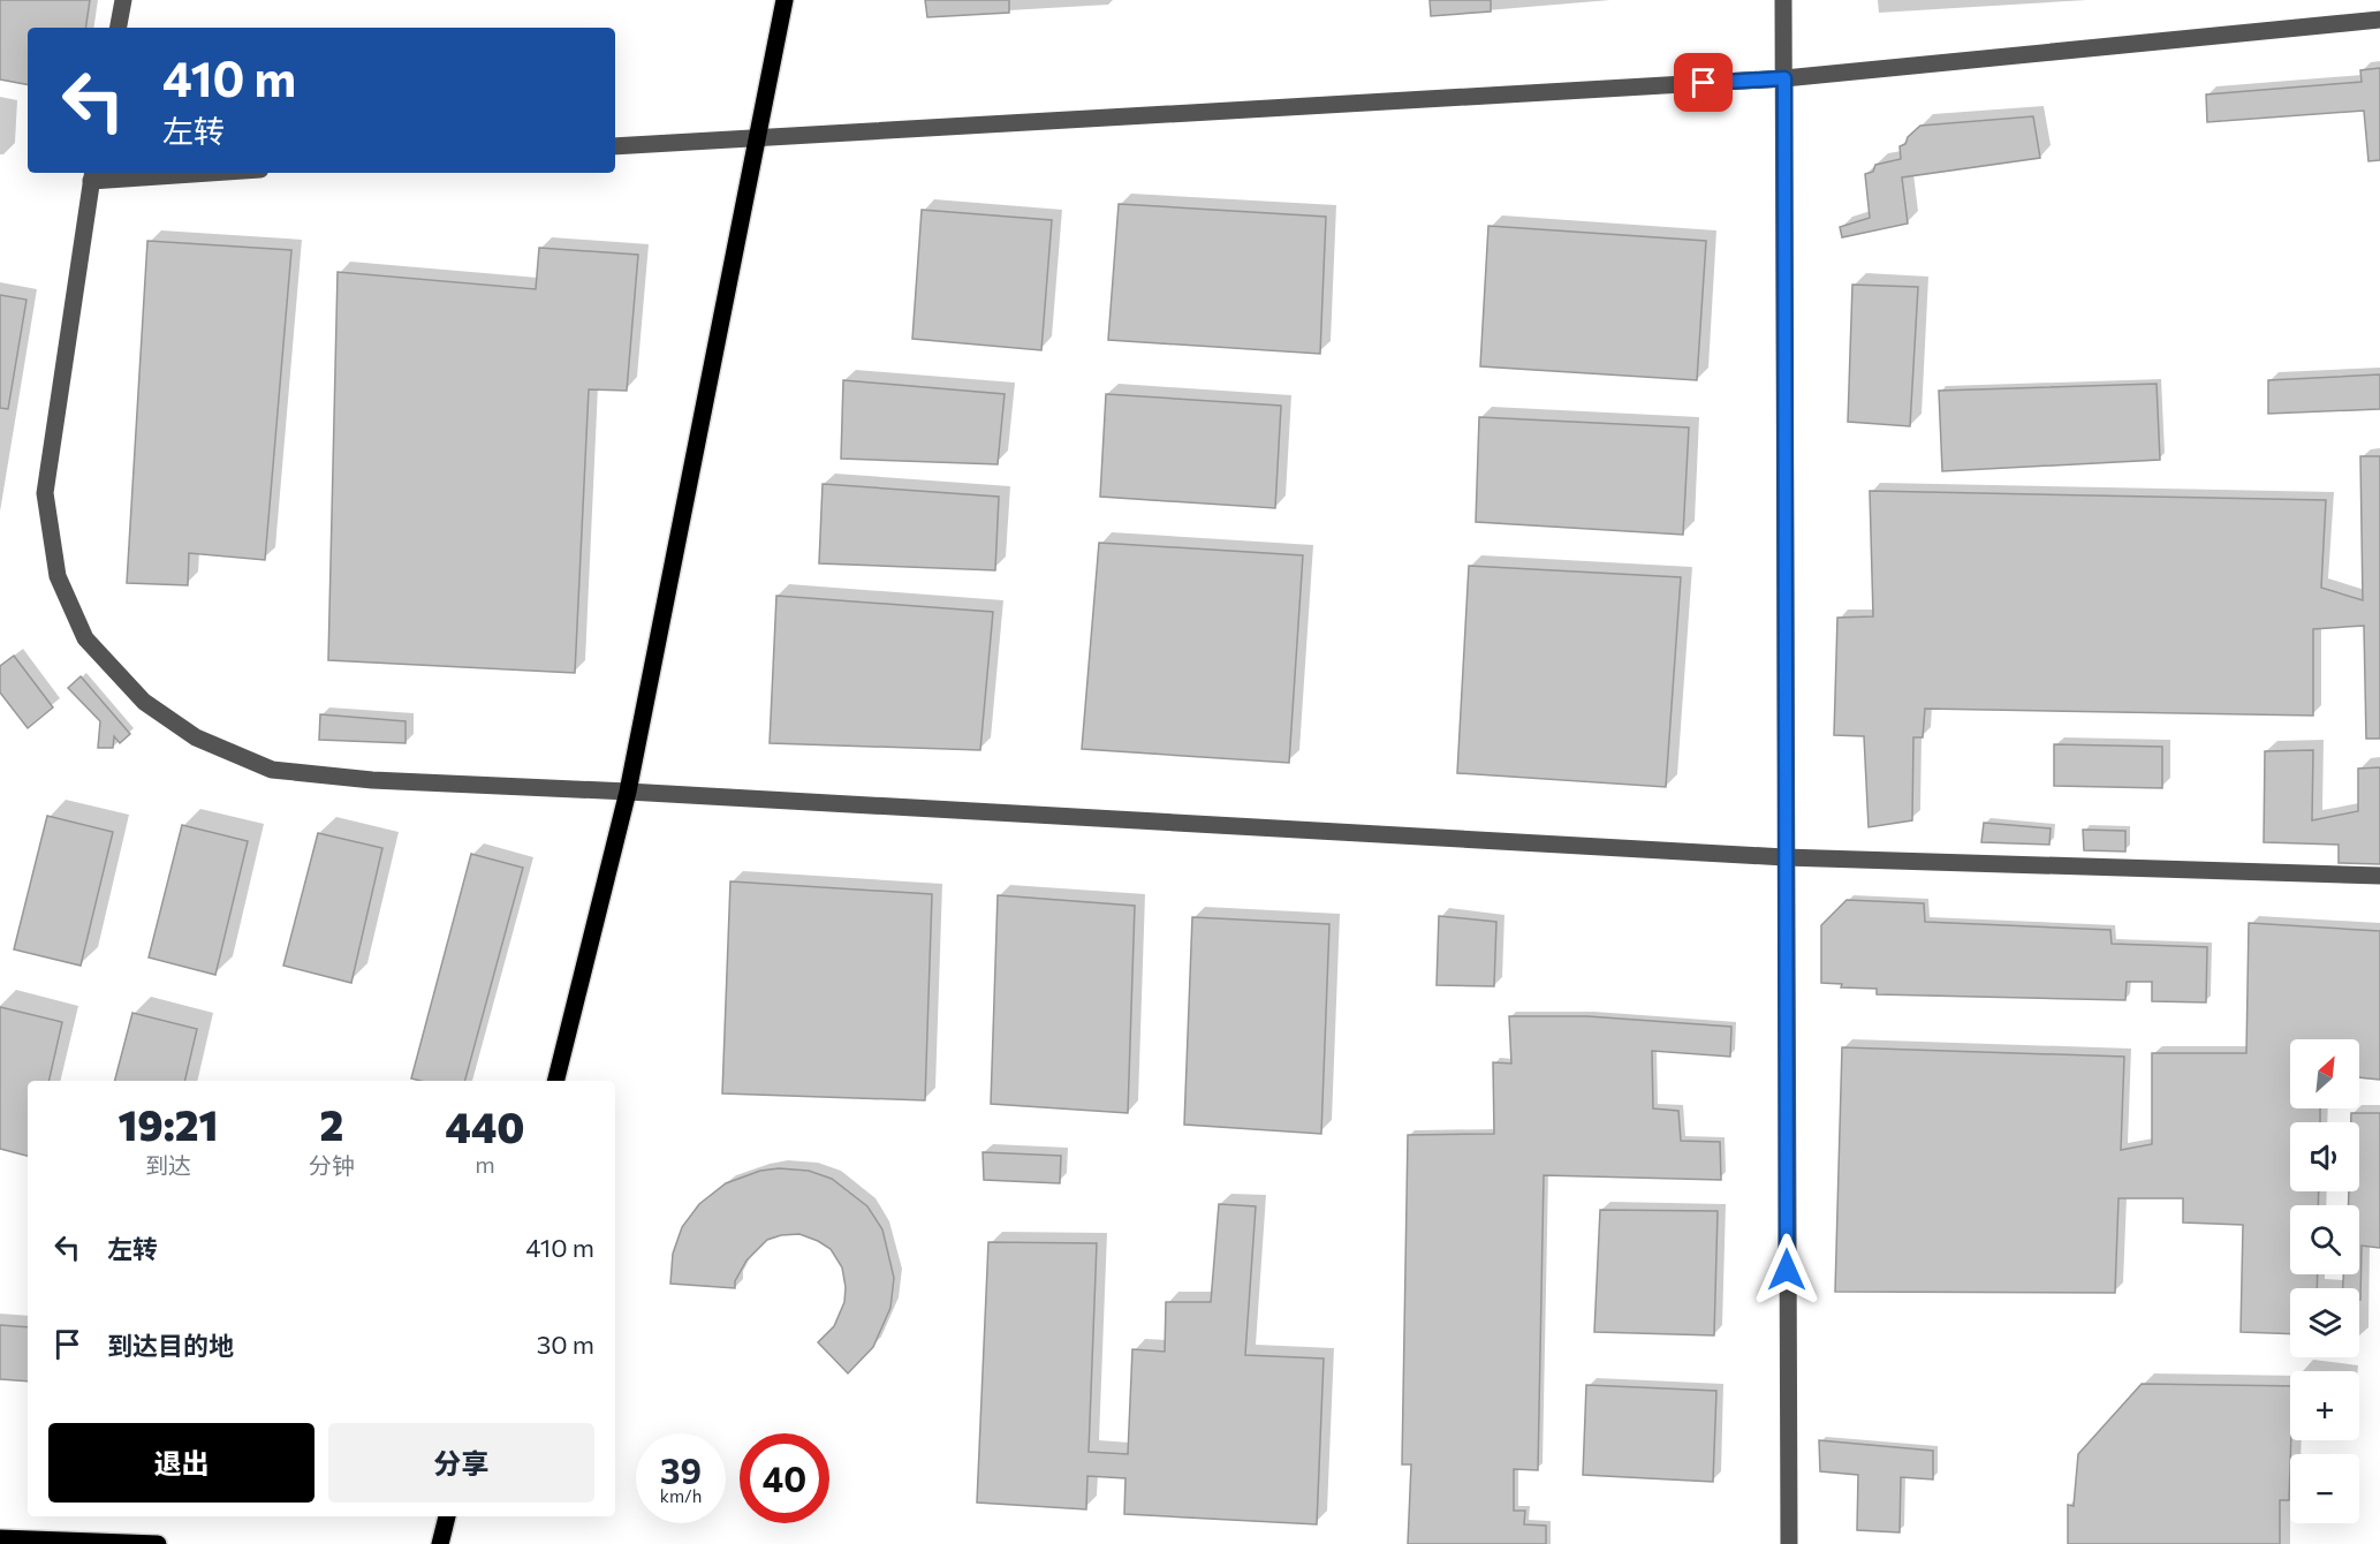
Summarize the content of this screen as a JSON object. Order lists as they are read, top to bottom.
{
  "north": "top right",
  "page": {
    "turn": ["410 m", "左转"],
    "map_buttons": ["+", "−"],
    "eta": [
      "19:21",
      "到达",
      "2",
      "分钟",
      "440",
      "m"
    ],
    "list": [
      {
        "name": "左转",
        "value": "410 m"
      },
      {
        "name": "到达目的地",
        "value": "30 m"
      }
    ],
    "buttons": ["退出", "分享"],
    "speed": "39 km/h",
    "limit": "40"
  }
}
